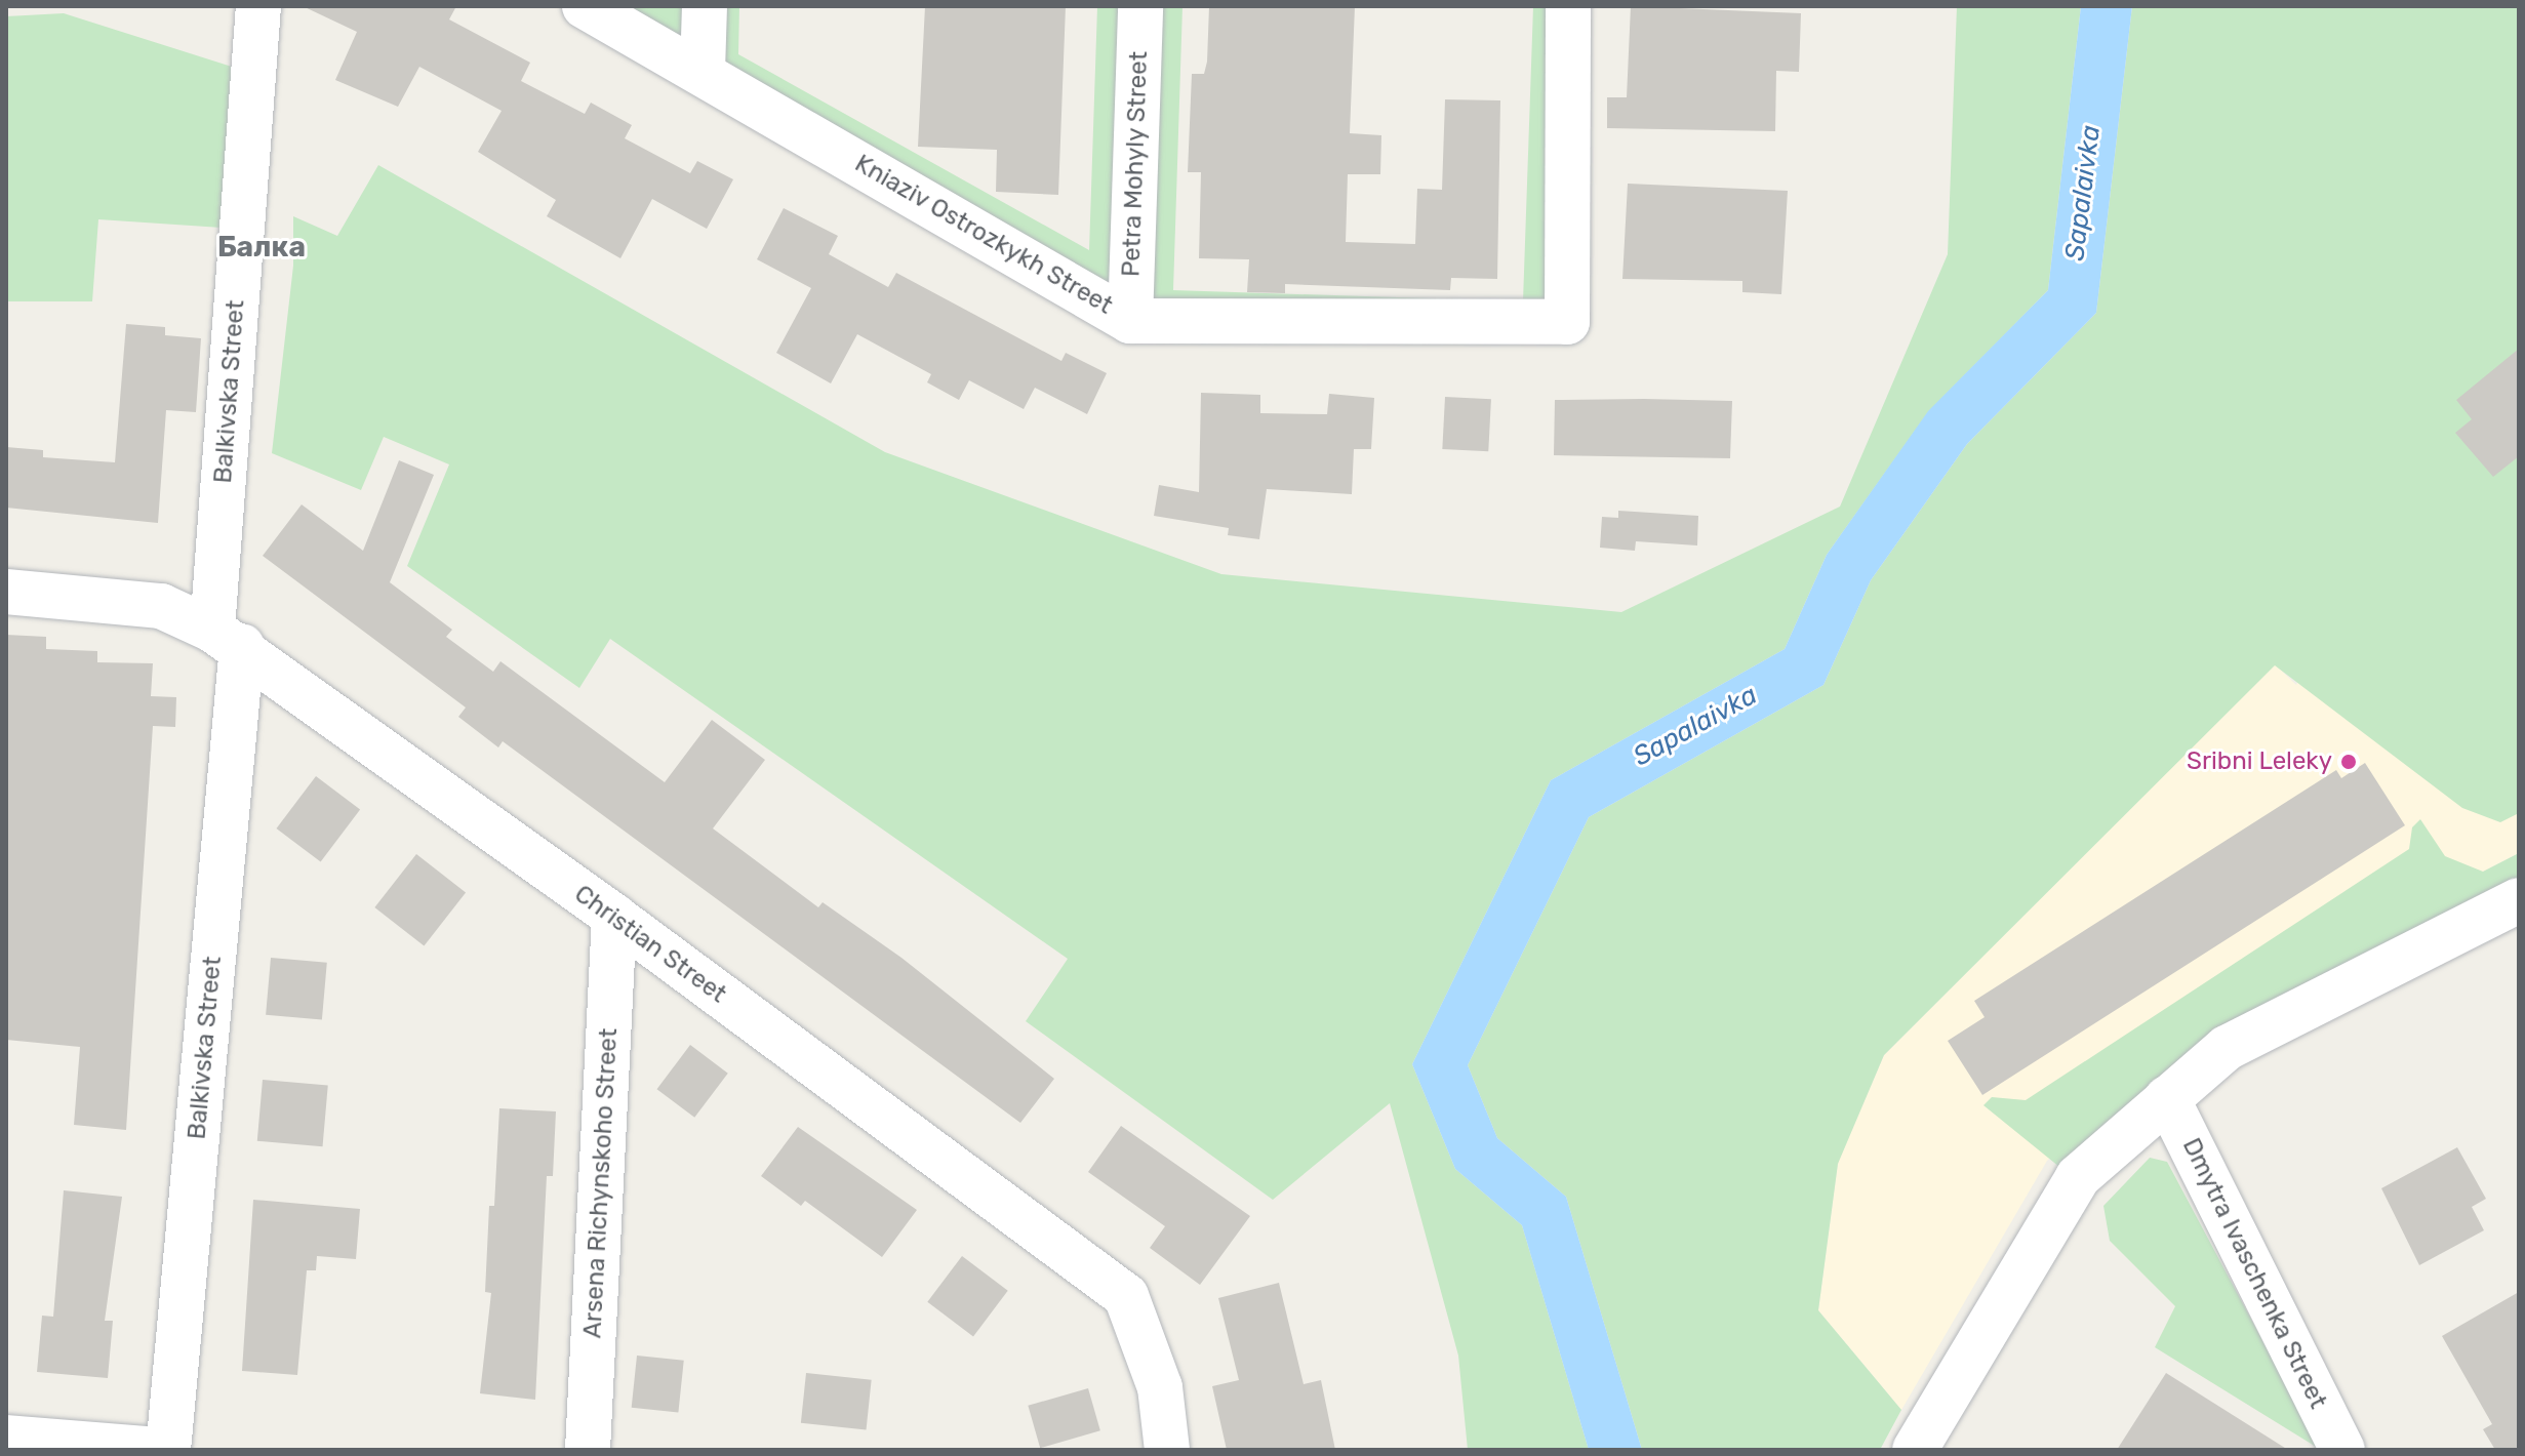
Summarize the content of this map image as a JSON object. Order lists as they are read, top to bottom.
{
  "streets": {
    "street": [
      "Petra Mohyly Street",
      "Kniaziv Ostrozkykh Street",
      "Balkivska Street",
      "Christian Street",
      "Arsena Richynskoho Street",
      "Dmytra Ivaschenka Street"
    ]
  },
  "crossings": [
    ["Petra Mohyly Street", "Kniaziv Ostrozkykh Street"],
    ["Balkivska Street", "Christian Street"],
    ["Christian Street", "Arsena Richynskoho Street"]
  ],
  "districts": ["Балка"],
  "water": ["Sapalaivka"],
  "places": ["Sribni Leleky"]
}
